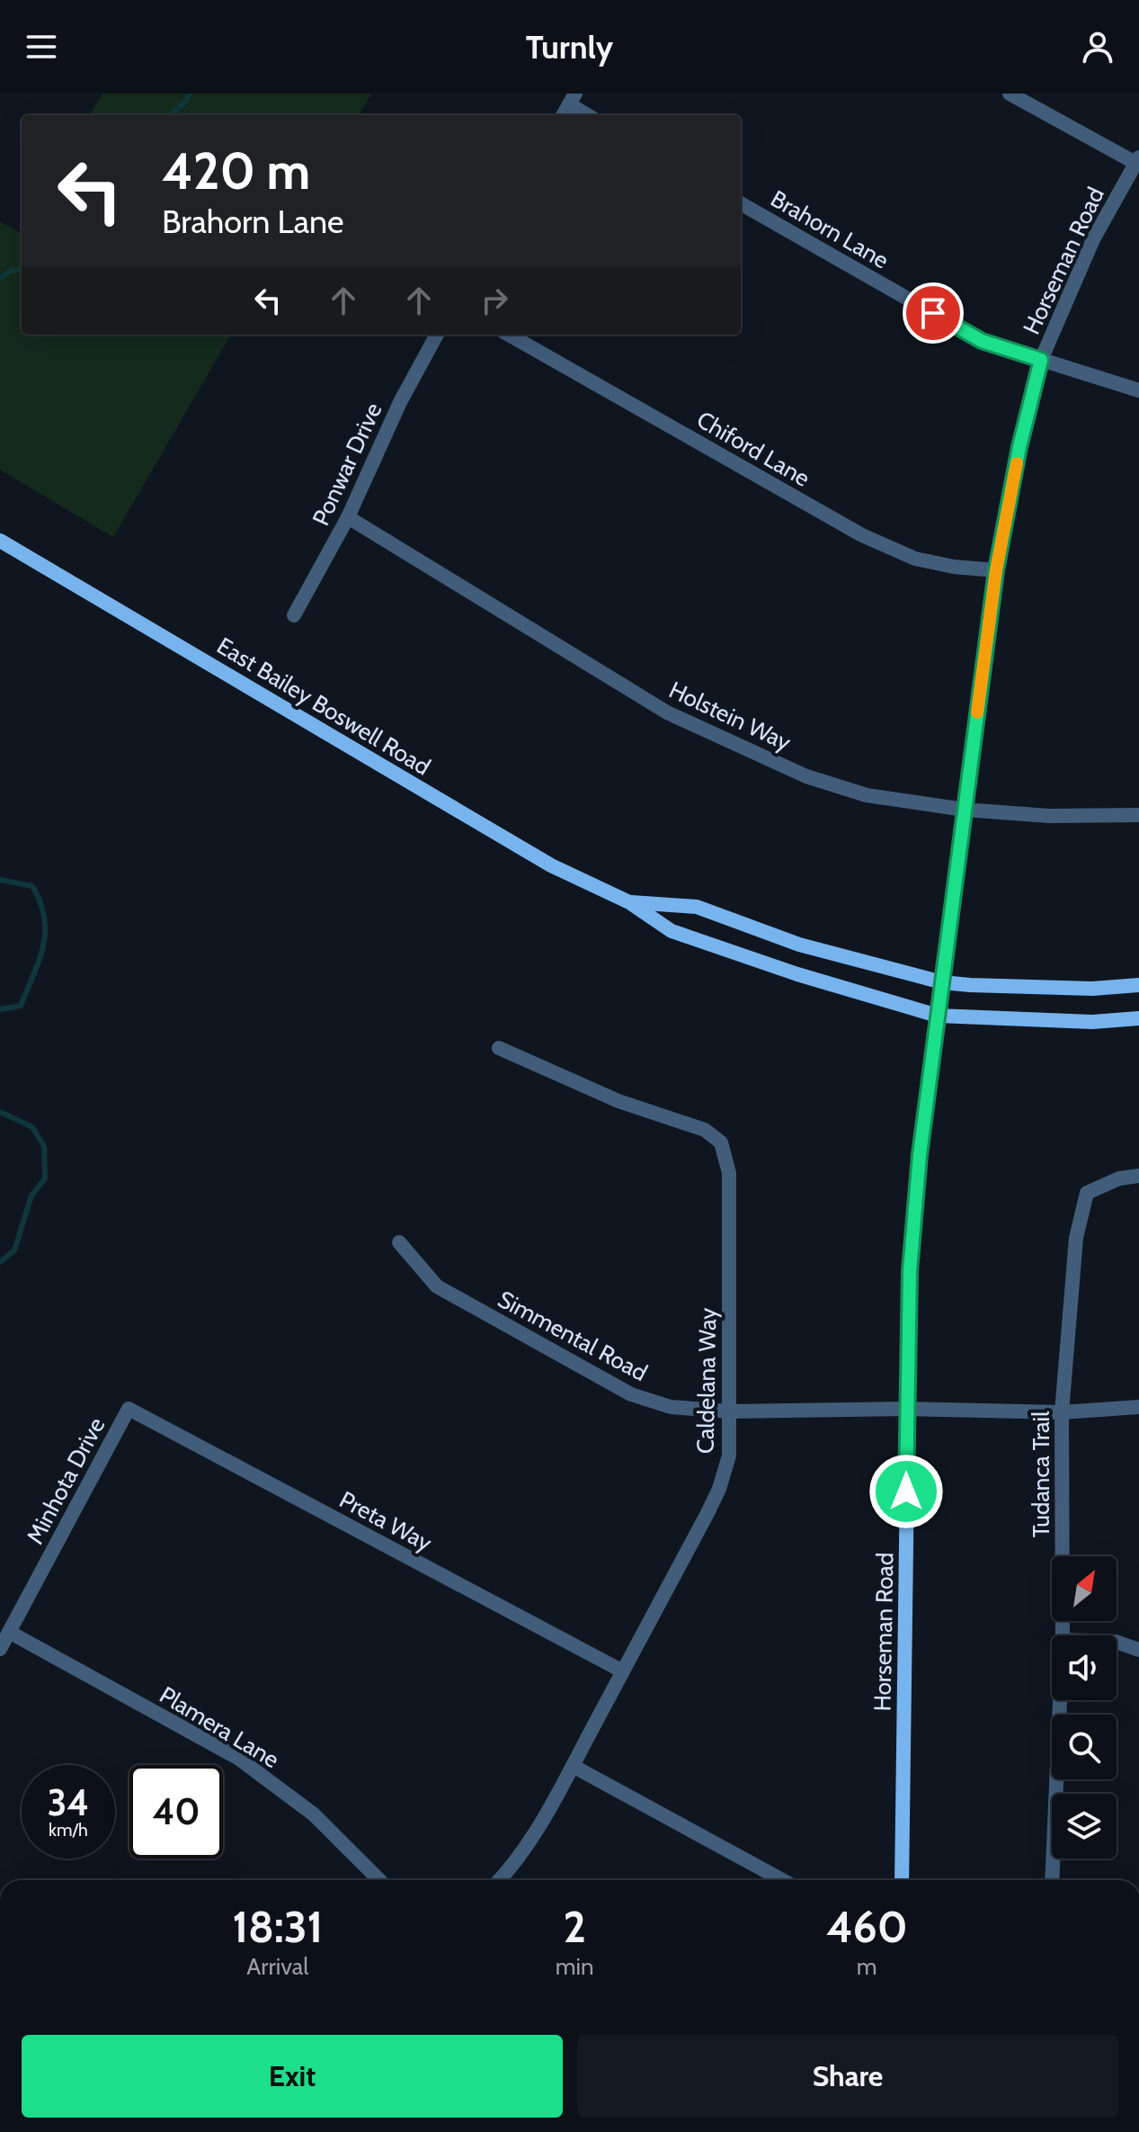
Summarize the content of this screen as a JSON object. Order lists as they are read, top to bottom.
{
  "streets": {
    "street": [
      "Brahorn Lane",
      "Horseman Road",
      "Chiford Lane",
      "Ponwar Drive",
      "East Bailey Boswell Road",
      "Holstein Way",
      "Simmental Road",
      "Caldelana Way",
      "Tudanca Trail",
      "Minhota Drive",
      "Preta Way",
      "Plamera Lane"
    ]
  },
  "crossings": [
    ["Brahorn Lane", "Horseman Road"],
    ["Horseman Road", "Chiford Lane"],
    ["Horseman Road", "East Bailey Boswell Road"],
    ["Horseman Road", "Holstein Way"],
    ["Horseman Road", "Simmental Road"],
    ["Ponwar Drive", "Holstein Way"],
    ["Simmental Road", "Caldelana Way"],
    ["Simmental Road", "Tudanca Trail"],
    ["Caldelana Way", "Preta Way"],
    ["Minhota Drive", "Preta Way"],
    ["Minhota Drive", "Plamera Lane"]
  ],
  "north": "top right",
  "page": {
    "header": "Turnly",
    "turn": ["420 m", "Brahorn Lane"],
    "speed": "34 km/h",
    "limit": "40",
    "eta": [
      "18:31",
      "Arrival",
      "2",
      "min",
      "460",
      "m"
    ],
    "buttons": ["Exit", "Share"]
  }
}
